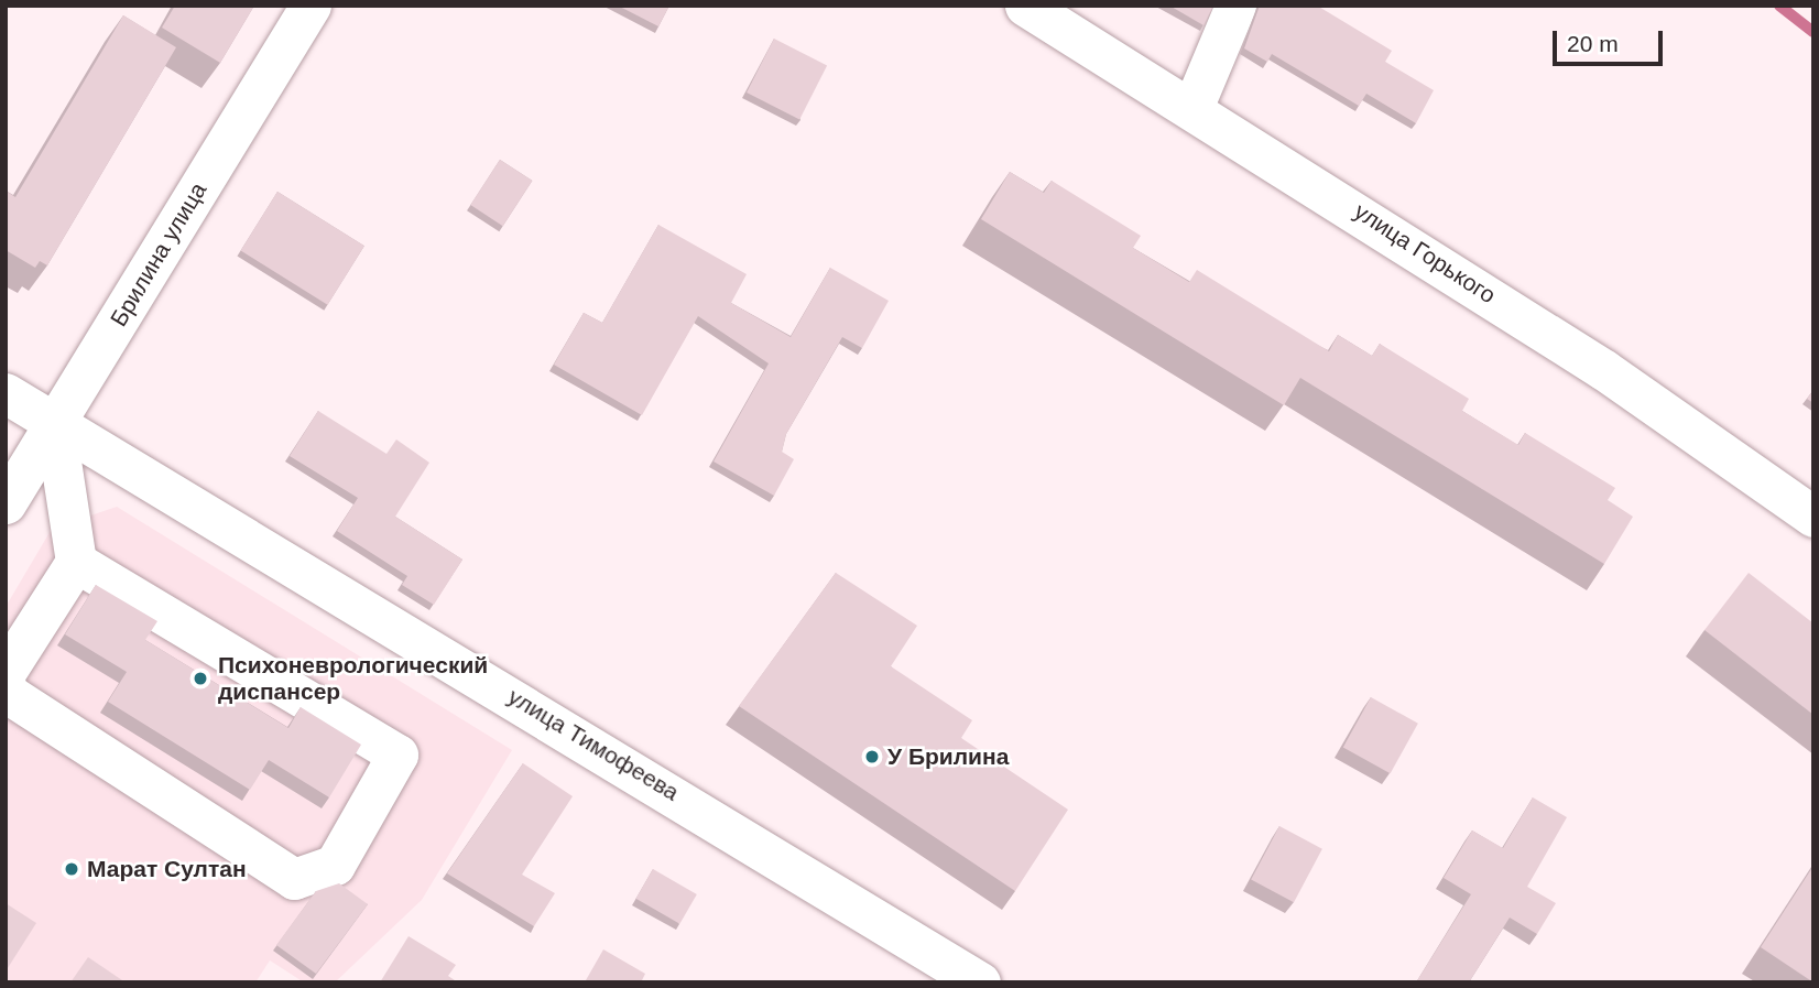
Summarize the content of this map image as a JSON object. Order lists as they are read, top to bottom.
{
  "streets": {
    "street": ["улица Горького", "Брилина улица", "улица Тимофеева"]
  },
  "crossings": [
    ["Брилина улица", "улица Тимофеева"]
  ],
  "places": ["Психоневрологический диспансер", "У Брилина", "Марат Султан"],
  "scale_bar": "20 m"
}
